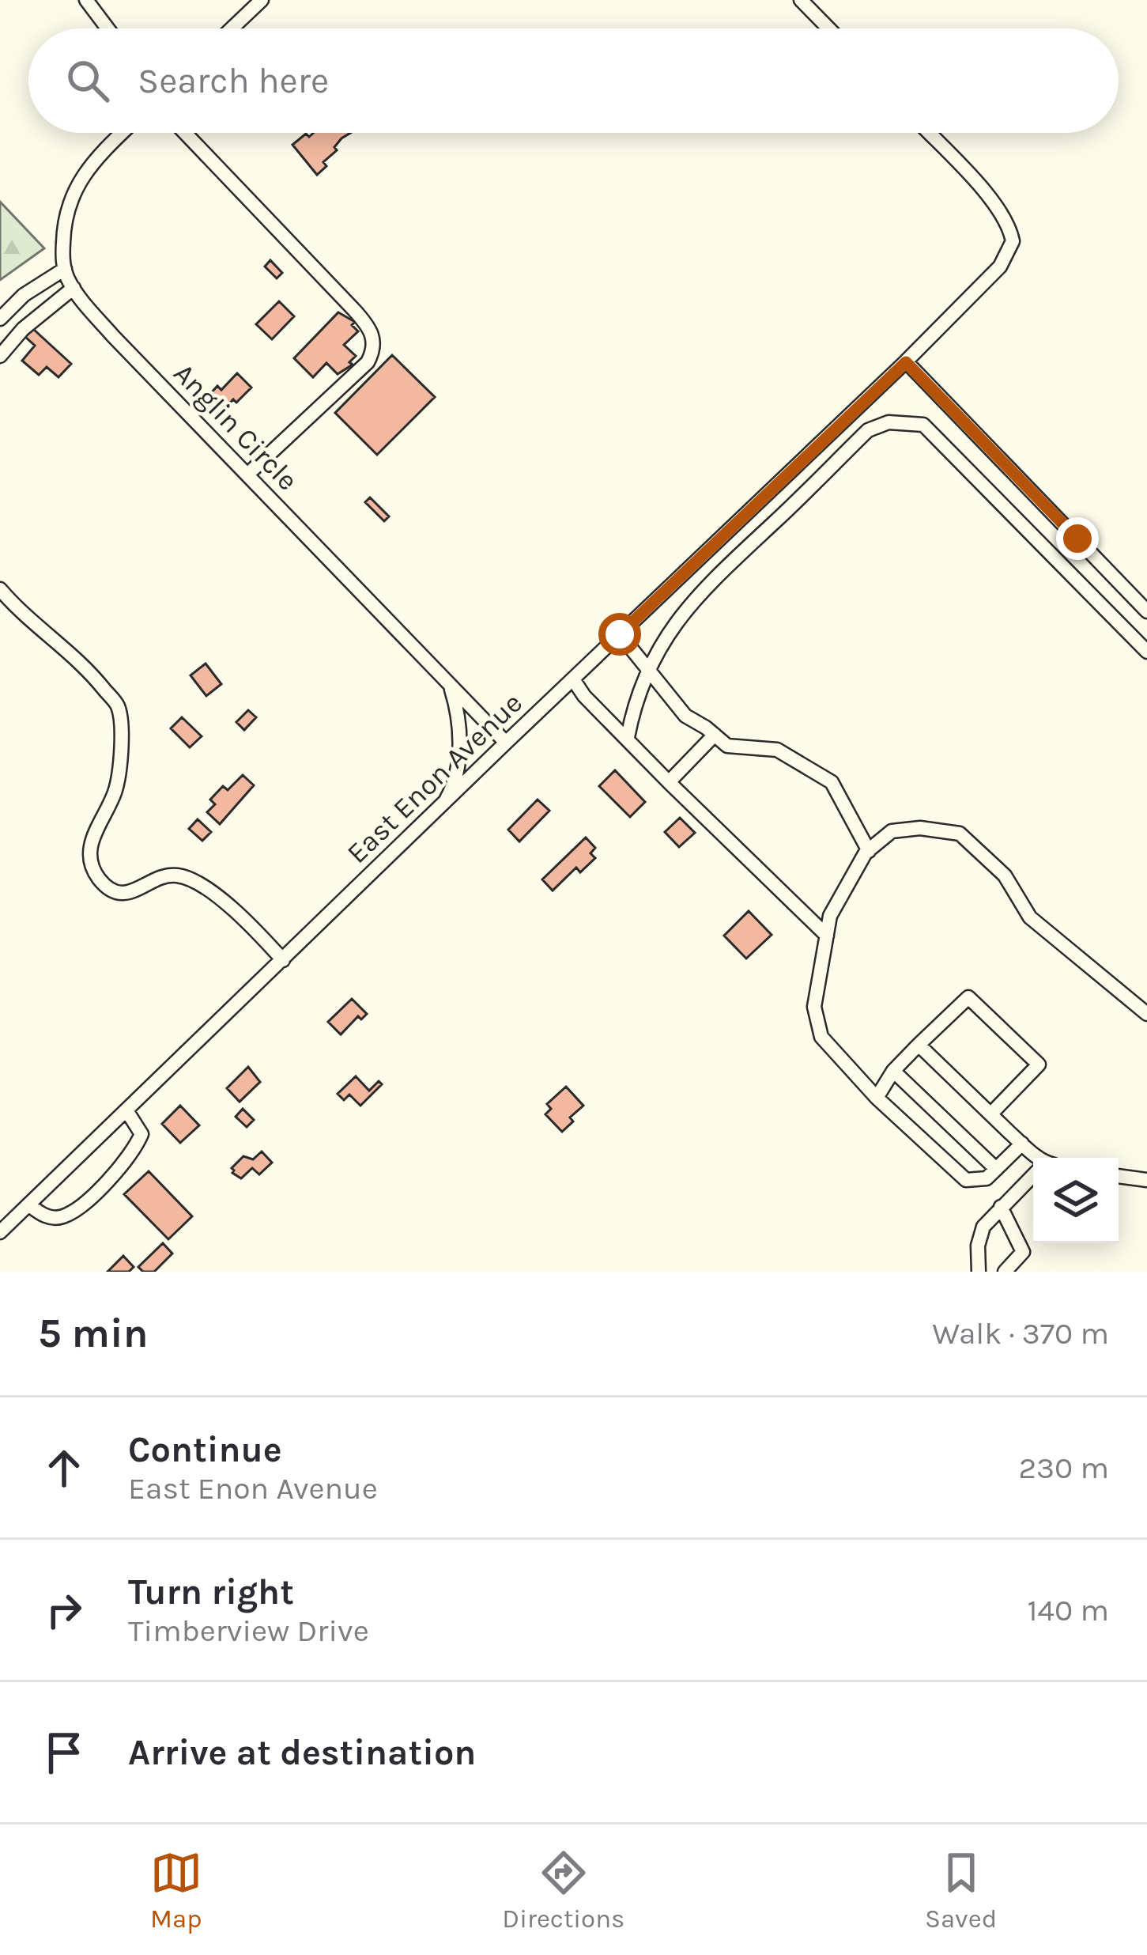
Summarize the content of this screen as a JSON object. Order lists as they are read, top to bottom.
{
  "streets": {
    "street": ["Anglin Circle", "East Enon Avenue"]
  },
  "crossings": [
    ["Anglin Circle", "East Enon Avenue"]
  ],
  "page": {
    "search": "Search here",
    "heading": ["5 min", "Walk · 370 m"],
    "list": [
      ["Continue", "East Enon Avenue", "230 m"],
      ["Turn right", "Timberview Drive", "140 m"],
      "Arrive at destination"
    ],
    "nav": ["Map", "Directions", "Saved"]
  }
}
